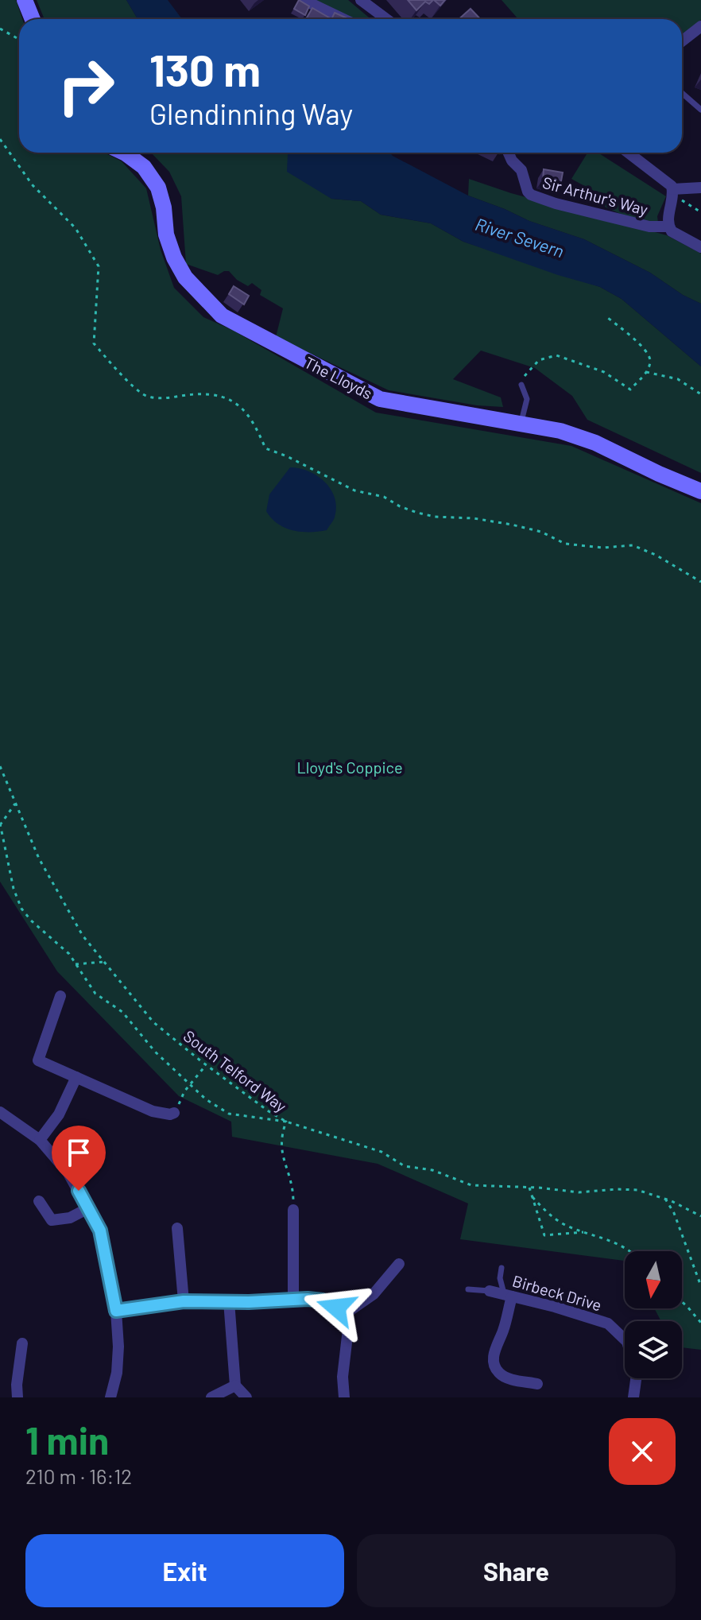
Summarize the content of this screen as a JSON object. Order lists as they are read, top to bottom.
{
  "streets": {
    "street": ["Sir Arthur's Way", "The Lloyds", "Birbeck Drive"],
    "path": ["South Telford Way"]
  },
  "water": ["River Severn"],
  "parks": ["Lloyd's Coppice"],
  "north": "bottom",
  "page": {
    "turn": ["130 m", "Glendinning Way"],
    "heading": ["1 min", "210 m · 16:12"],
    "buttons": ["Exit", "Share"]
  }
}
